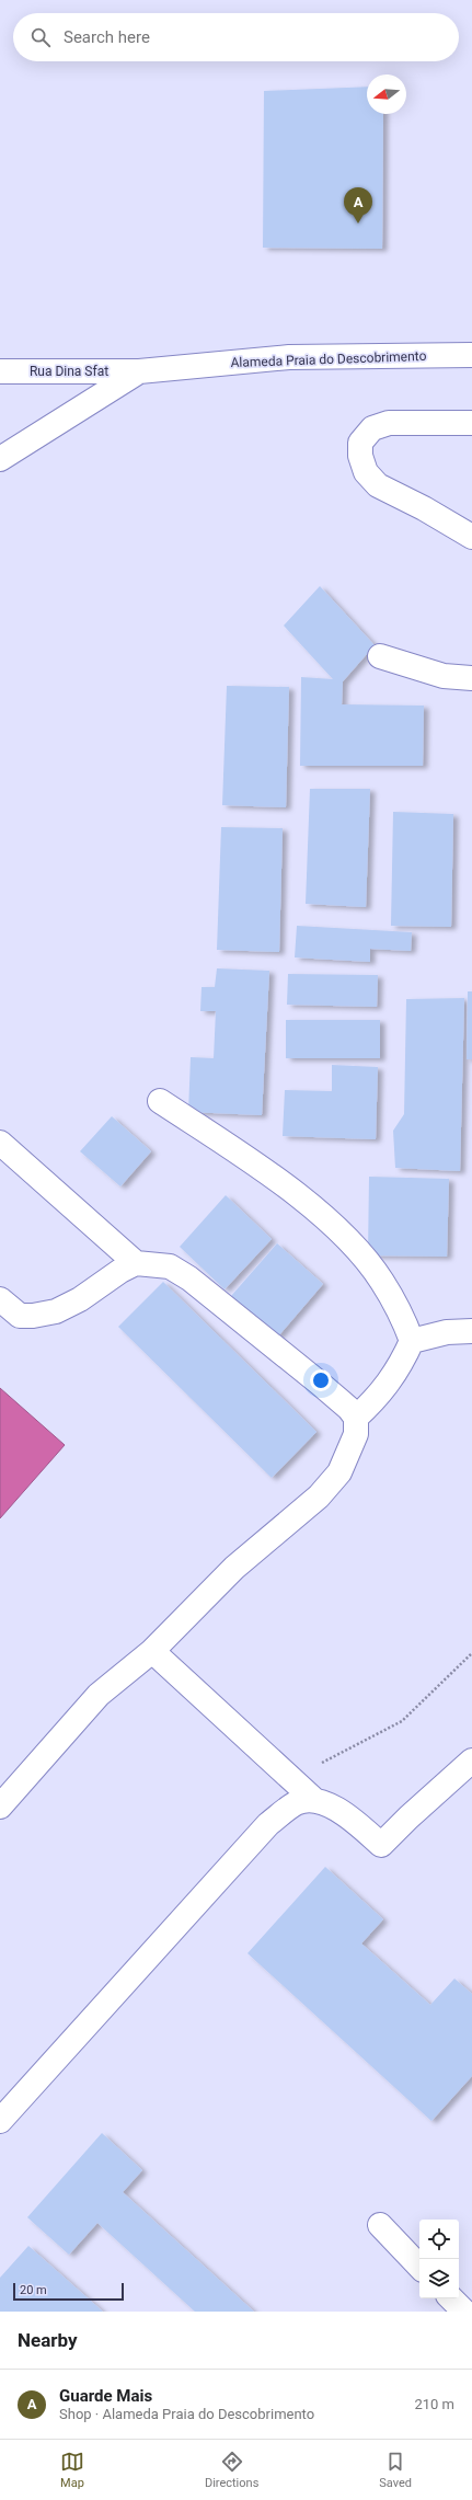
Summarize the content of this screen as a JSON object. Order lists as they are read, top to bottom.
{
  "streets": {
    "street": ["Alameda Praia do Descobrimento", "Rua Dina Sfat"]
  },
  "crossings": [
    ["Alameda Praia do Descobrimento", "Rua Dina Sfat"]
  ],
  "scale_bar": "20 m",
  "north": "left",
  "page": {
    "search": "Search here",
    "pins": "A",
    "scale": "20 m",
    "heading": "Nearby",
    "list": [
      {
        "mark": "A",
        "name": "Guarde Mais",
        "note": "Shop · Alameda Praia do Descobrimento",
        "value": "210 m"
      }
    ],
    "nav": ["Map", "Directions", "Saved"]
  }
}
